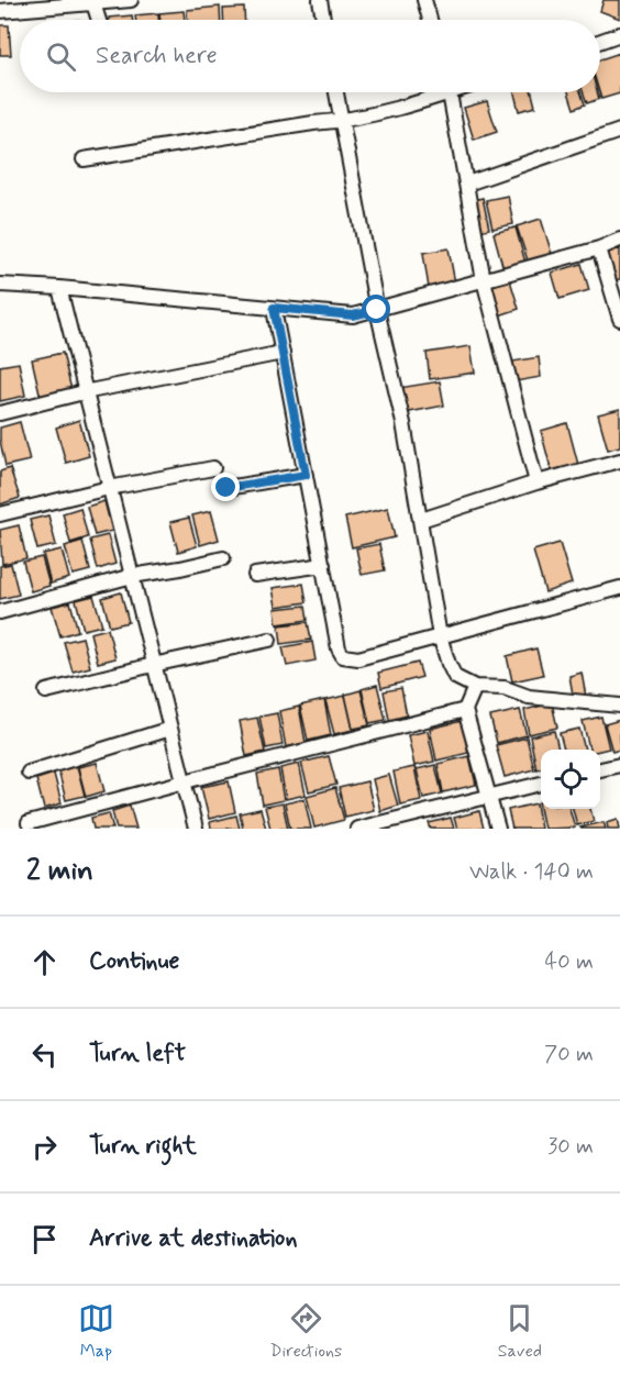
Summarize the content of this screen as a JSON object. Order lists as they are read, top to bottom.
{
  "page": {
    "search": "Search here",
    "heading": ["2 min", "Walk · 140 m"],
    "list": [
      ["Continue", "40 m"],
      ["Turn left", "70 m"],
      ["Turn right", "30 m"],
      "Arrive at destination"
    ],
    "nav": ["Map", "Directions", "Saved"]
  }
}
